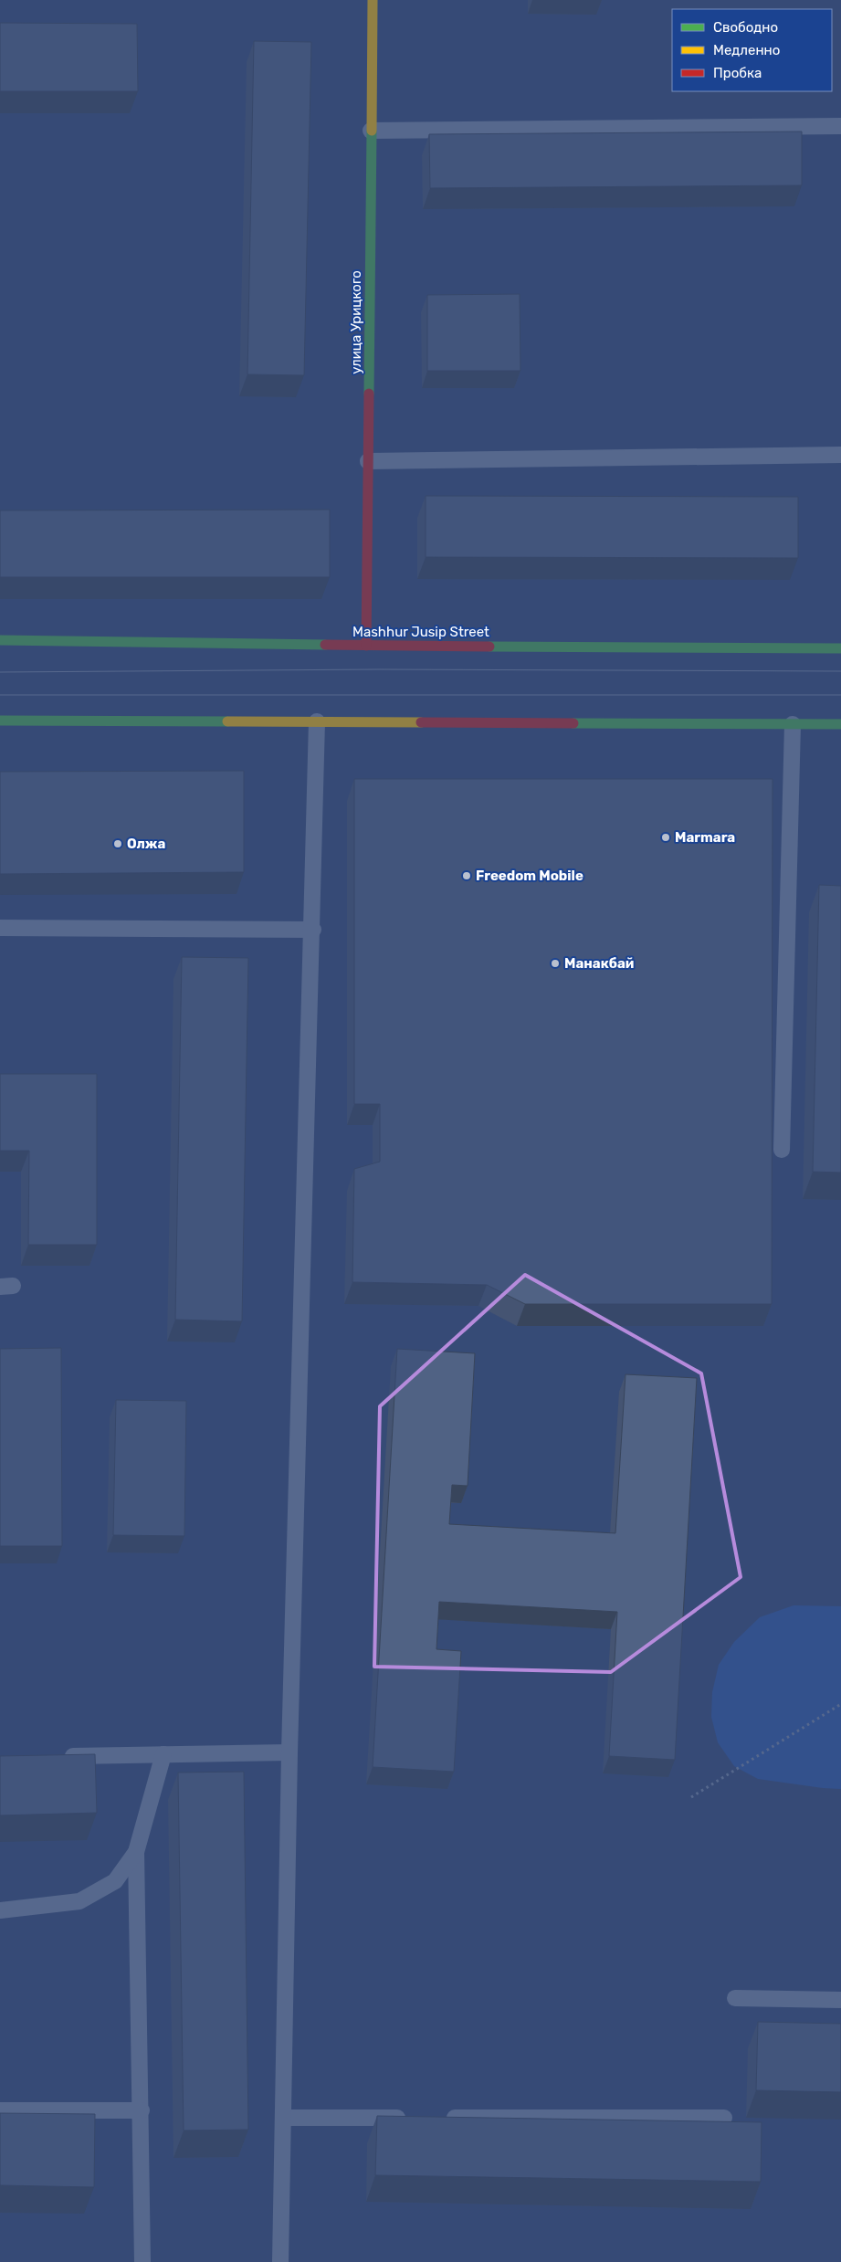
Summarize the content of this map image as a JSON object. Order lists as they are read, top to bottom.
{
  "streets": {
    "street": ["улица Урицкого", "Mashhur Jusip Street"]
  },
  "crossings": [
    ["улица Урицкого", "Mashhur Jusip Street"]
  ],
  "places": [
    "Marmara",
    "Олжа",
    "Freedom Mobile",
    "Манакбай"
  ],
  "legend": ["Свободно", "Медленно", "Пробка"]
}
